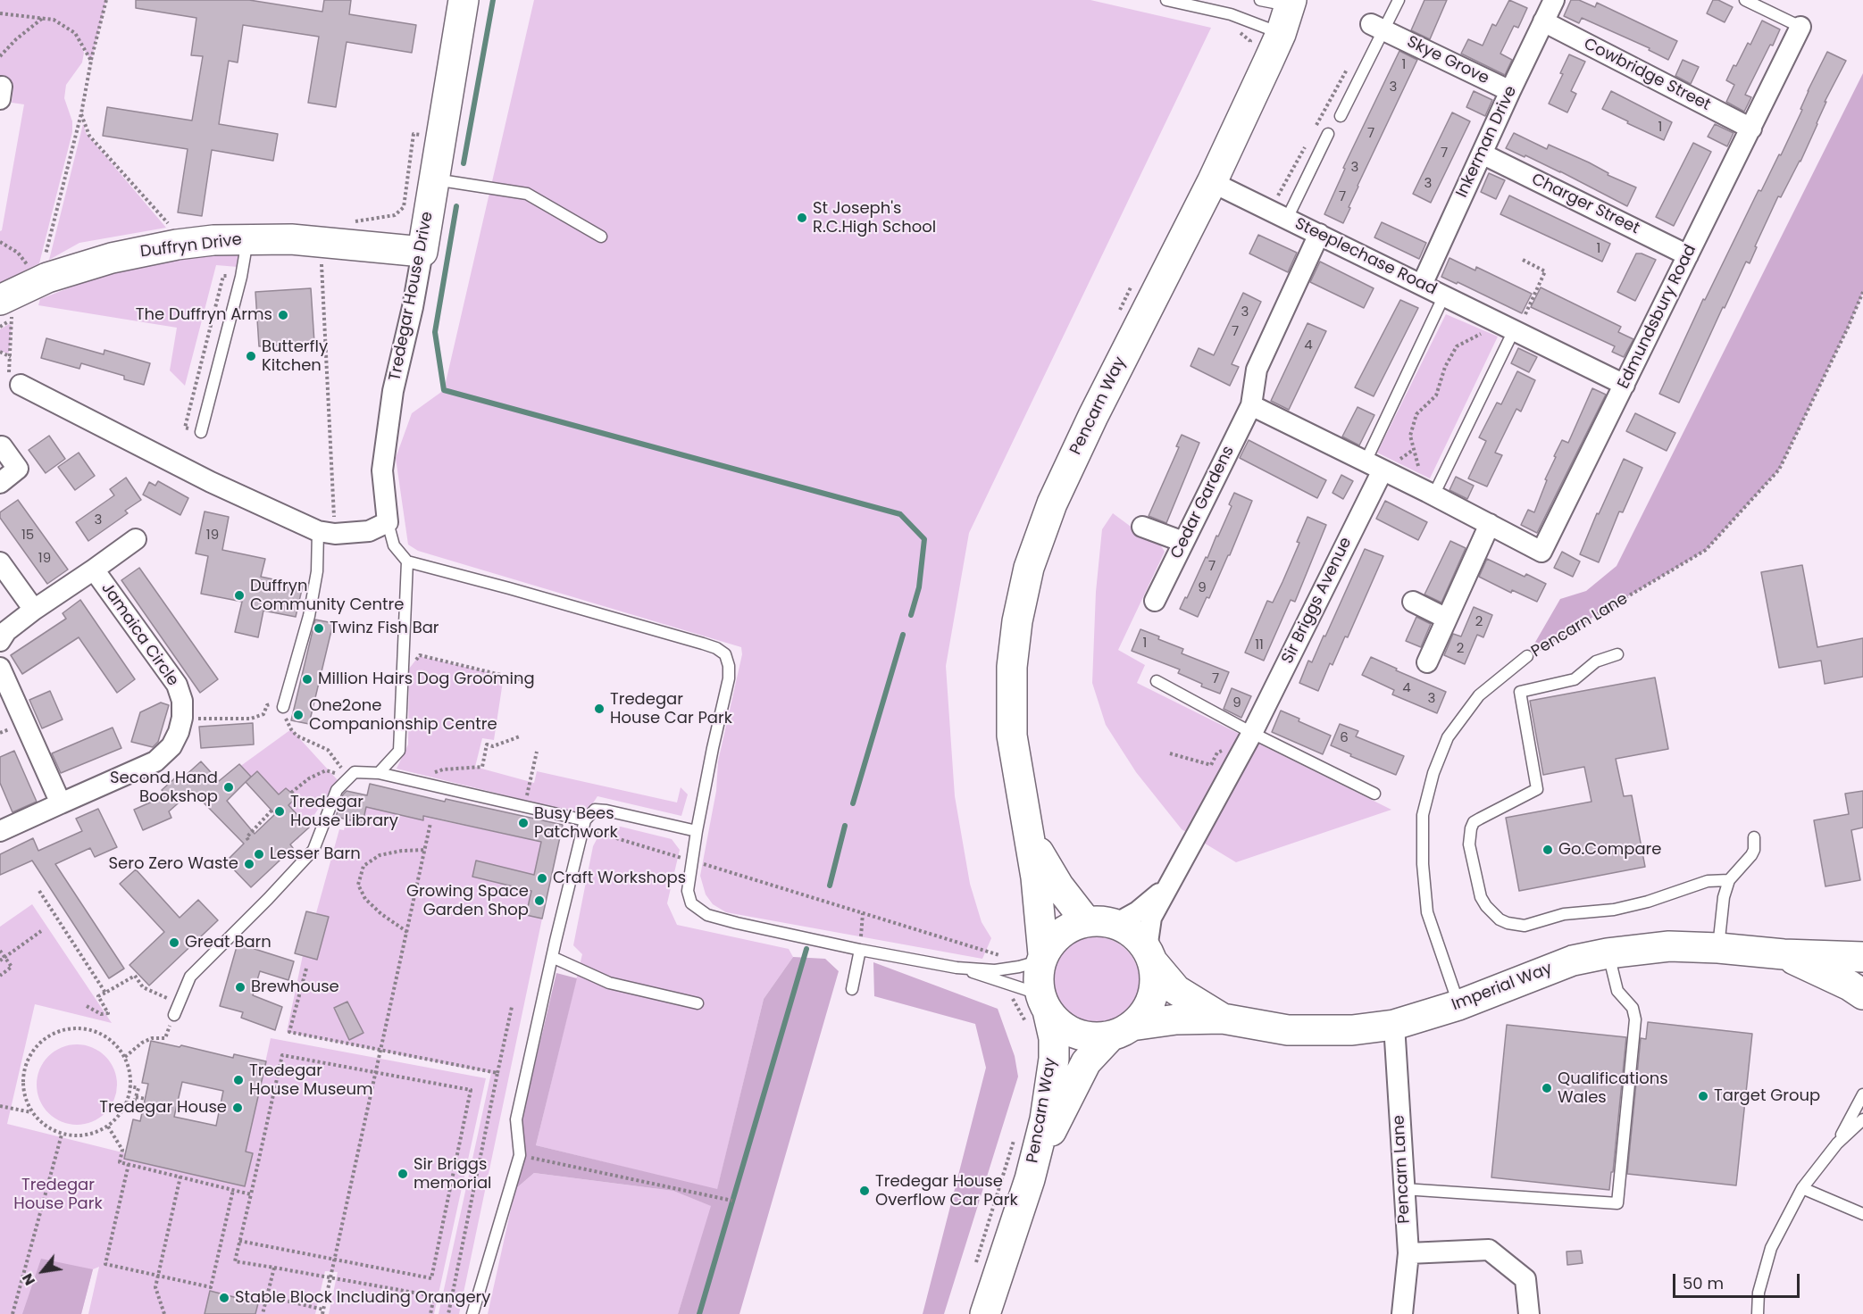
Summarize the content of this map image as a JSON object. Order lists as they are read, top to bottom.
{
  "streets": {
    "street": [
      "Skye Grove",
      "Cowbridge Street",
      "Inkerman Drive",
      "Charger Street",
      "Duffryn Drive",
      "Steeplechase Road",
      "Tredegar House Drive",
      "Edmundsbury Road",
      "Pencarn Way",
      "Cedar Gardens",
      "Sir Briggs Avenue",
      "Pencarn Lane",
      "Jamaica Circle",
      "Imperial Way"
    ]
  },
  "crossings": [
    ["Skye Grove", "Inkerman Drive"],
    ["Cowbridge Street", "Inkerman Drive"],
    ["Cowbridge Street", "Edmundsbury Road"],
    ["Inkerman Drive", "Charger Street"],
    ["Inkerman Drive", "Steeplechase Road"],
    ["Charger Street", "Edmundsbury Road"],
    ["Duffryn Drive", "Tredegar House Drive"],
    ["Steeplechase Road", "Edmundsbury Road"],
    ["Steeplechase Road", "Pencarn Way"],
    ["Steeplechase Road", "Sir Briggs Avenue"],
    ["Edmundsbury Road", "Cedar Gardens"],
    ["Edmundsbury Road", "Sir Briggs Avenue"],
    ["Pencarn Way", "Sir Briggs Avenue"],
    ["Pencarn Way", "Imperial Way"],
    ["Sir Briggs Avenue", "Imperial Way"],
    ["Pencarn Lane", "Imperial Way"]
  ],
  "parks": ["Tredegar House Park"],
  "places": [
    "St Joseph's R.C.High School",
    "The Duffryn Arms",
    "Butterfly Kitchen",
    "Duffryn Community Centre",
    "Twinz Fish Bar",
    "Million Hairs Dog Grooming",
    "Tredegar House Car Park",
    "One2one Companionship Centre",
    "Second Hand Bookshop",
    "Tredegar House Library",
    "Busy Bees Patchwork",
    "Go.Compare",
    "Lesser Barn",
    "Sero Zero Waste",
    "Craft Workshops",
    "Growing Space Garden Shop",
    "Great Barn",
    "Brewhouse",
    "Tredegar House Museum",
    "Qualifications Wales",
    "Target Group",
    "Tredegar House",
    "Sir Briggs memorial",
    "Tredegar House Overflow Car Park",
    "Stable Block Including Orangery"
  ],
  "house_numbers": [
    "1",
    "3",
    "1",
    "7",
    "7",
    "3",
    "3",
    "7",
    "1",
    "3",
    "7",
    "4",
    "3",
    "15",
    "19",
    "19",
    "7",
    "9",
    "2",
    "1",
    "11",
    "2",
    "7",
    "4",
    "3",
    "9",
    "6"
  ],
  "scale_bar": "50 m",
  "north": "bottom left"
}
